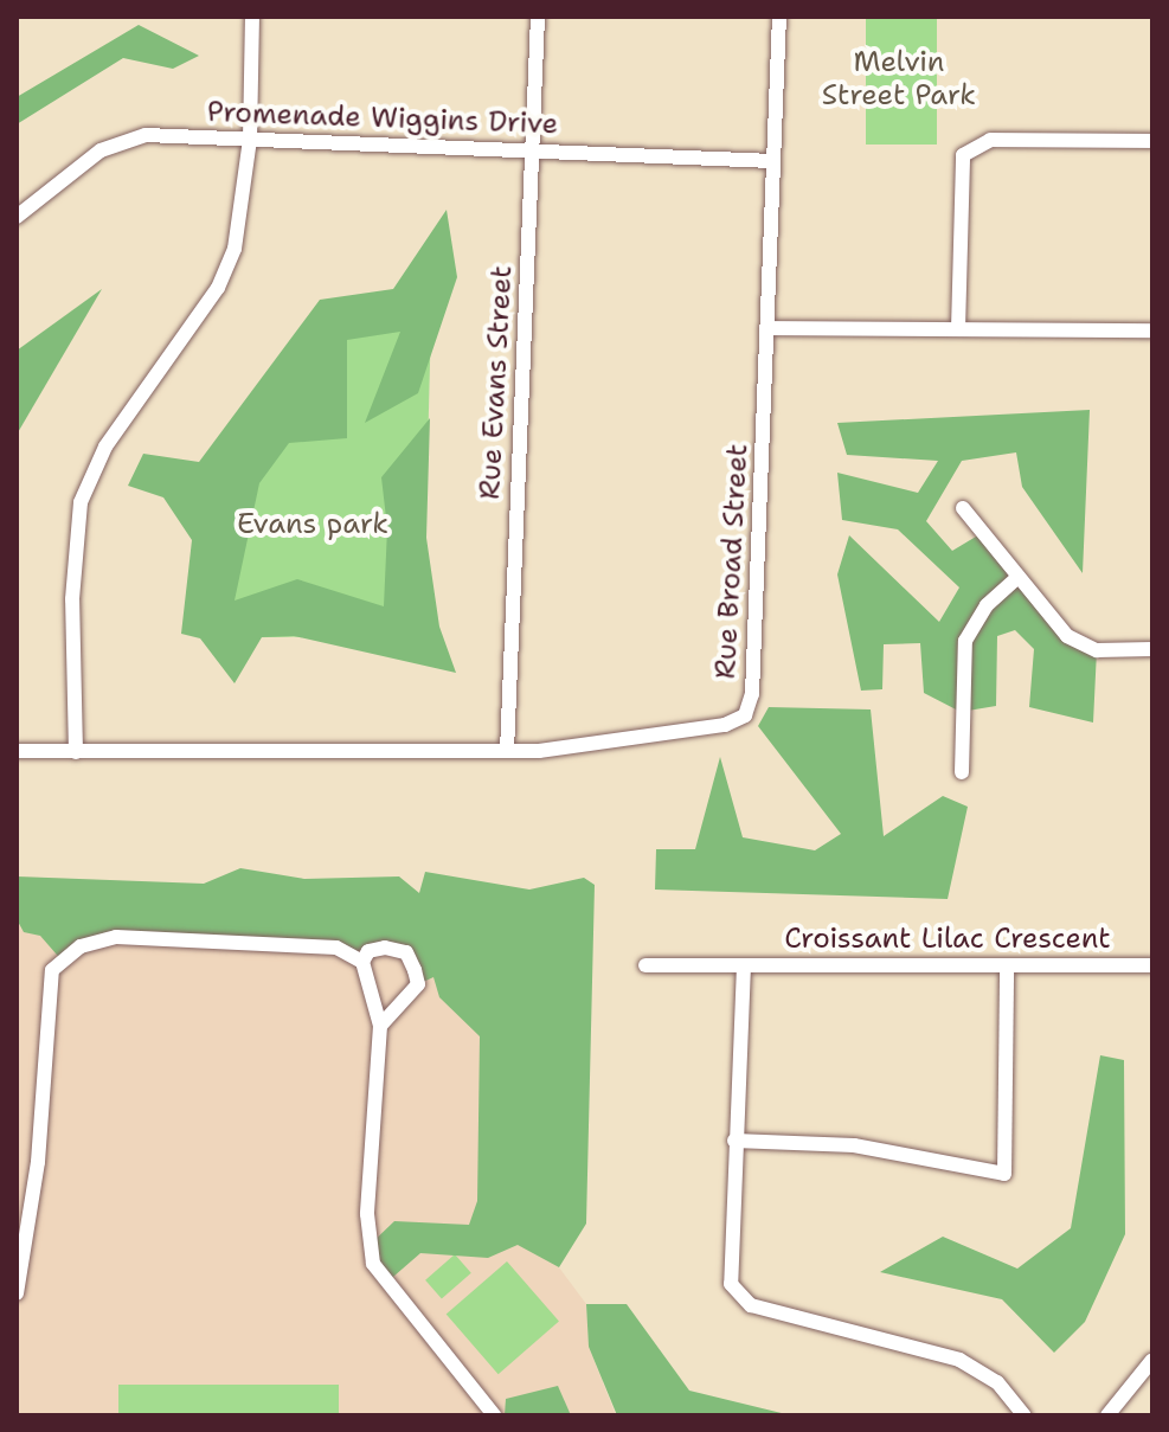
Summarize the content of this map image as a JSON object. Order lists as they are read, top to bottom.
{
  "streets": {
    "street": [
      "Promenade Wiggins Drive",
      "Rue Evans Street",
      "Rue Broad Street",
      "Croissant Lilac Crescent"
    ]
  },
  "crossings": [
    ["Promenade Wiggins Drive", "Rue Evans Street"],
    ["Promenade Wiggins Drive", "Rue Broad Street"],
    ["Rue Evans Street", "Rue Broad Street"]
  ],
  "parks": ["Melvin Street Park", "Evans park"]
}
